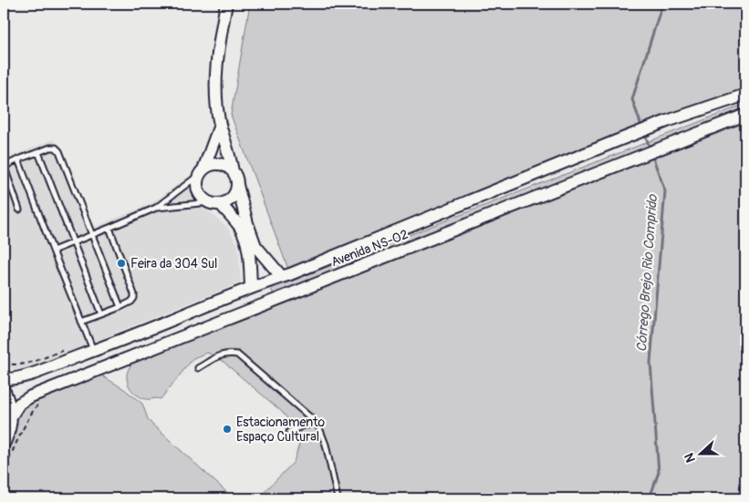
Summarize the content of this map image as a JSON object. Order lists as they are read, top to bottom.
{
  "streets": {
    "street": ["Avenida NS-02"]
  },
  "water": ["Córrego Brejo Rio Comprido"],
  "places": ["Feira da 304 Sul", "Estacionamento Espaço Cultural"],
  "north": "left"
}
